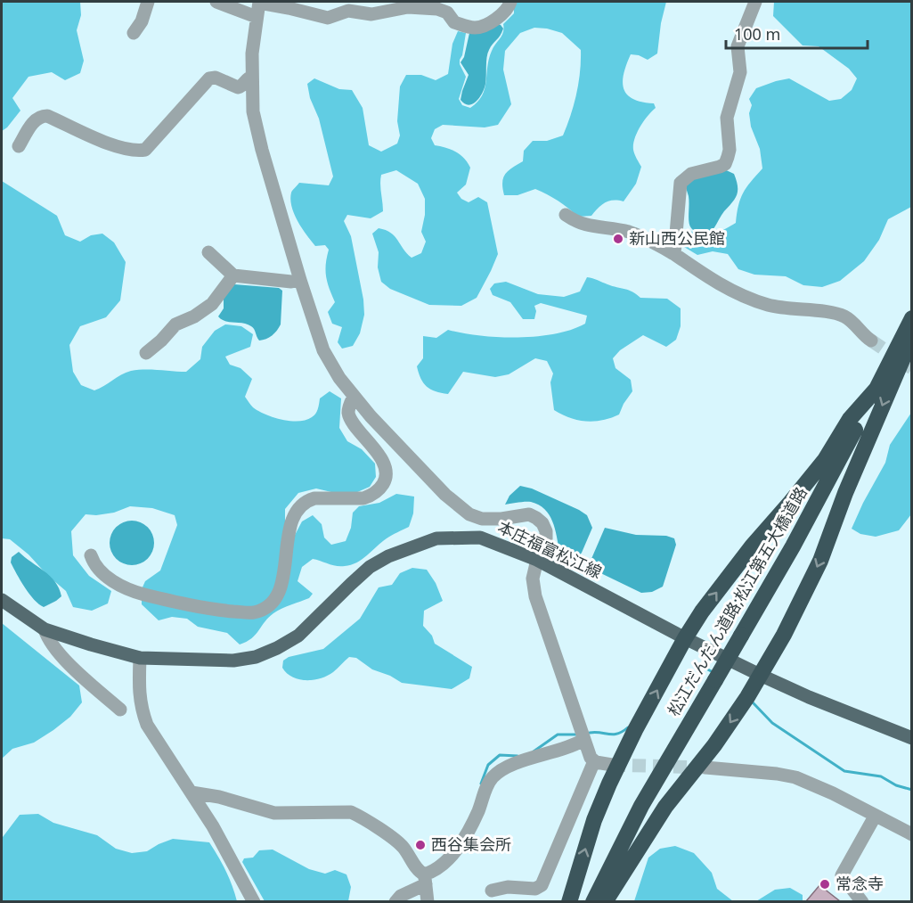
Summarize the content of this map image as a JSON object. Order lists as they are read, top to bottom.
{
  "streets": {
    "highway": ["松江だんだん道路;松江第五大橋道路"],
    "main road": ["本庄福富松江線"]
  },
  "places": ["新山西公民館", "西谷集会所", "常念寺"],
  "scale_bar": "100 m"
}
